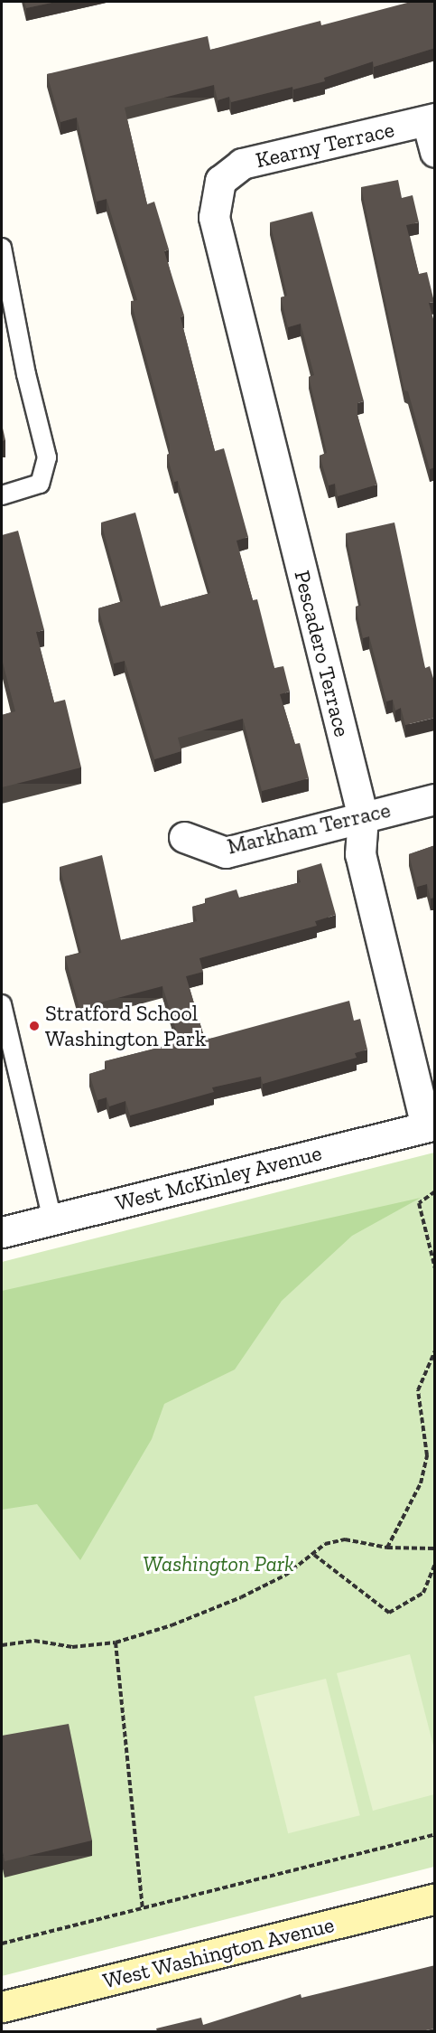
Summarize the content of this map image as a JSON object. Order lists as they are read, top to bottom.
{
  "streets": {
    "street": [
      "Kearny Terrace",
      "Pescadero Terrace",
      "Markham Terrace",
      "West McKinley Avenue",
      "West Washington Avenue"
    ]
  },
  "crossings": [
    ["Kearny Terrace", "Pescadero Terrace"],
    ["Pescadero Terrace", "Markham Terrace"],
    ["Pescadero Terrace", "West McKinley Avenue"]
  ],
  "parks": ["Washington Park"],
  "places": ["Stratford School Washington Park"]
}
